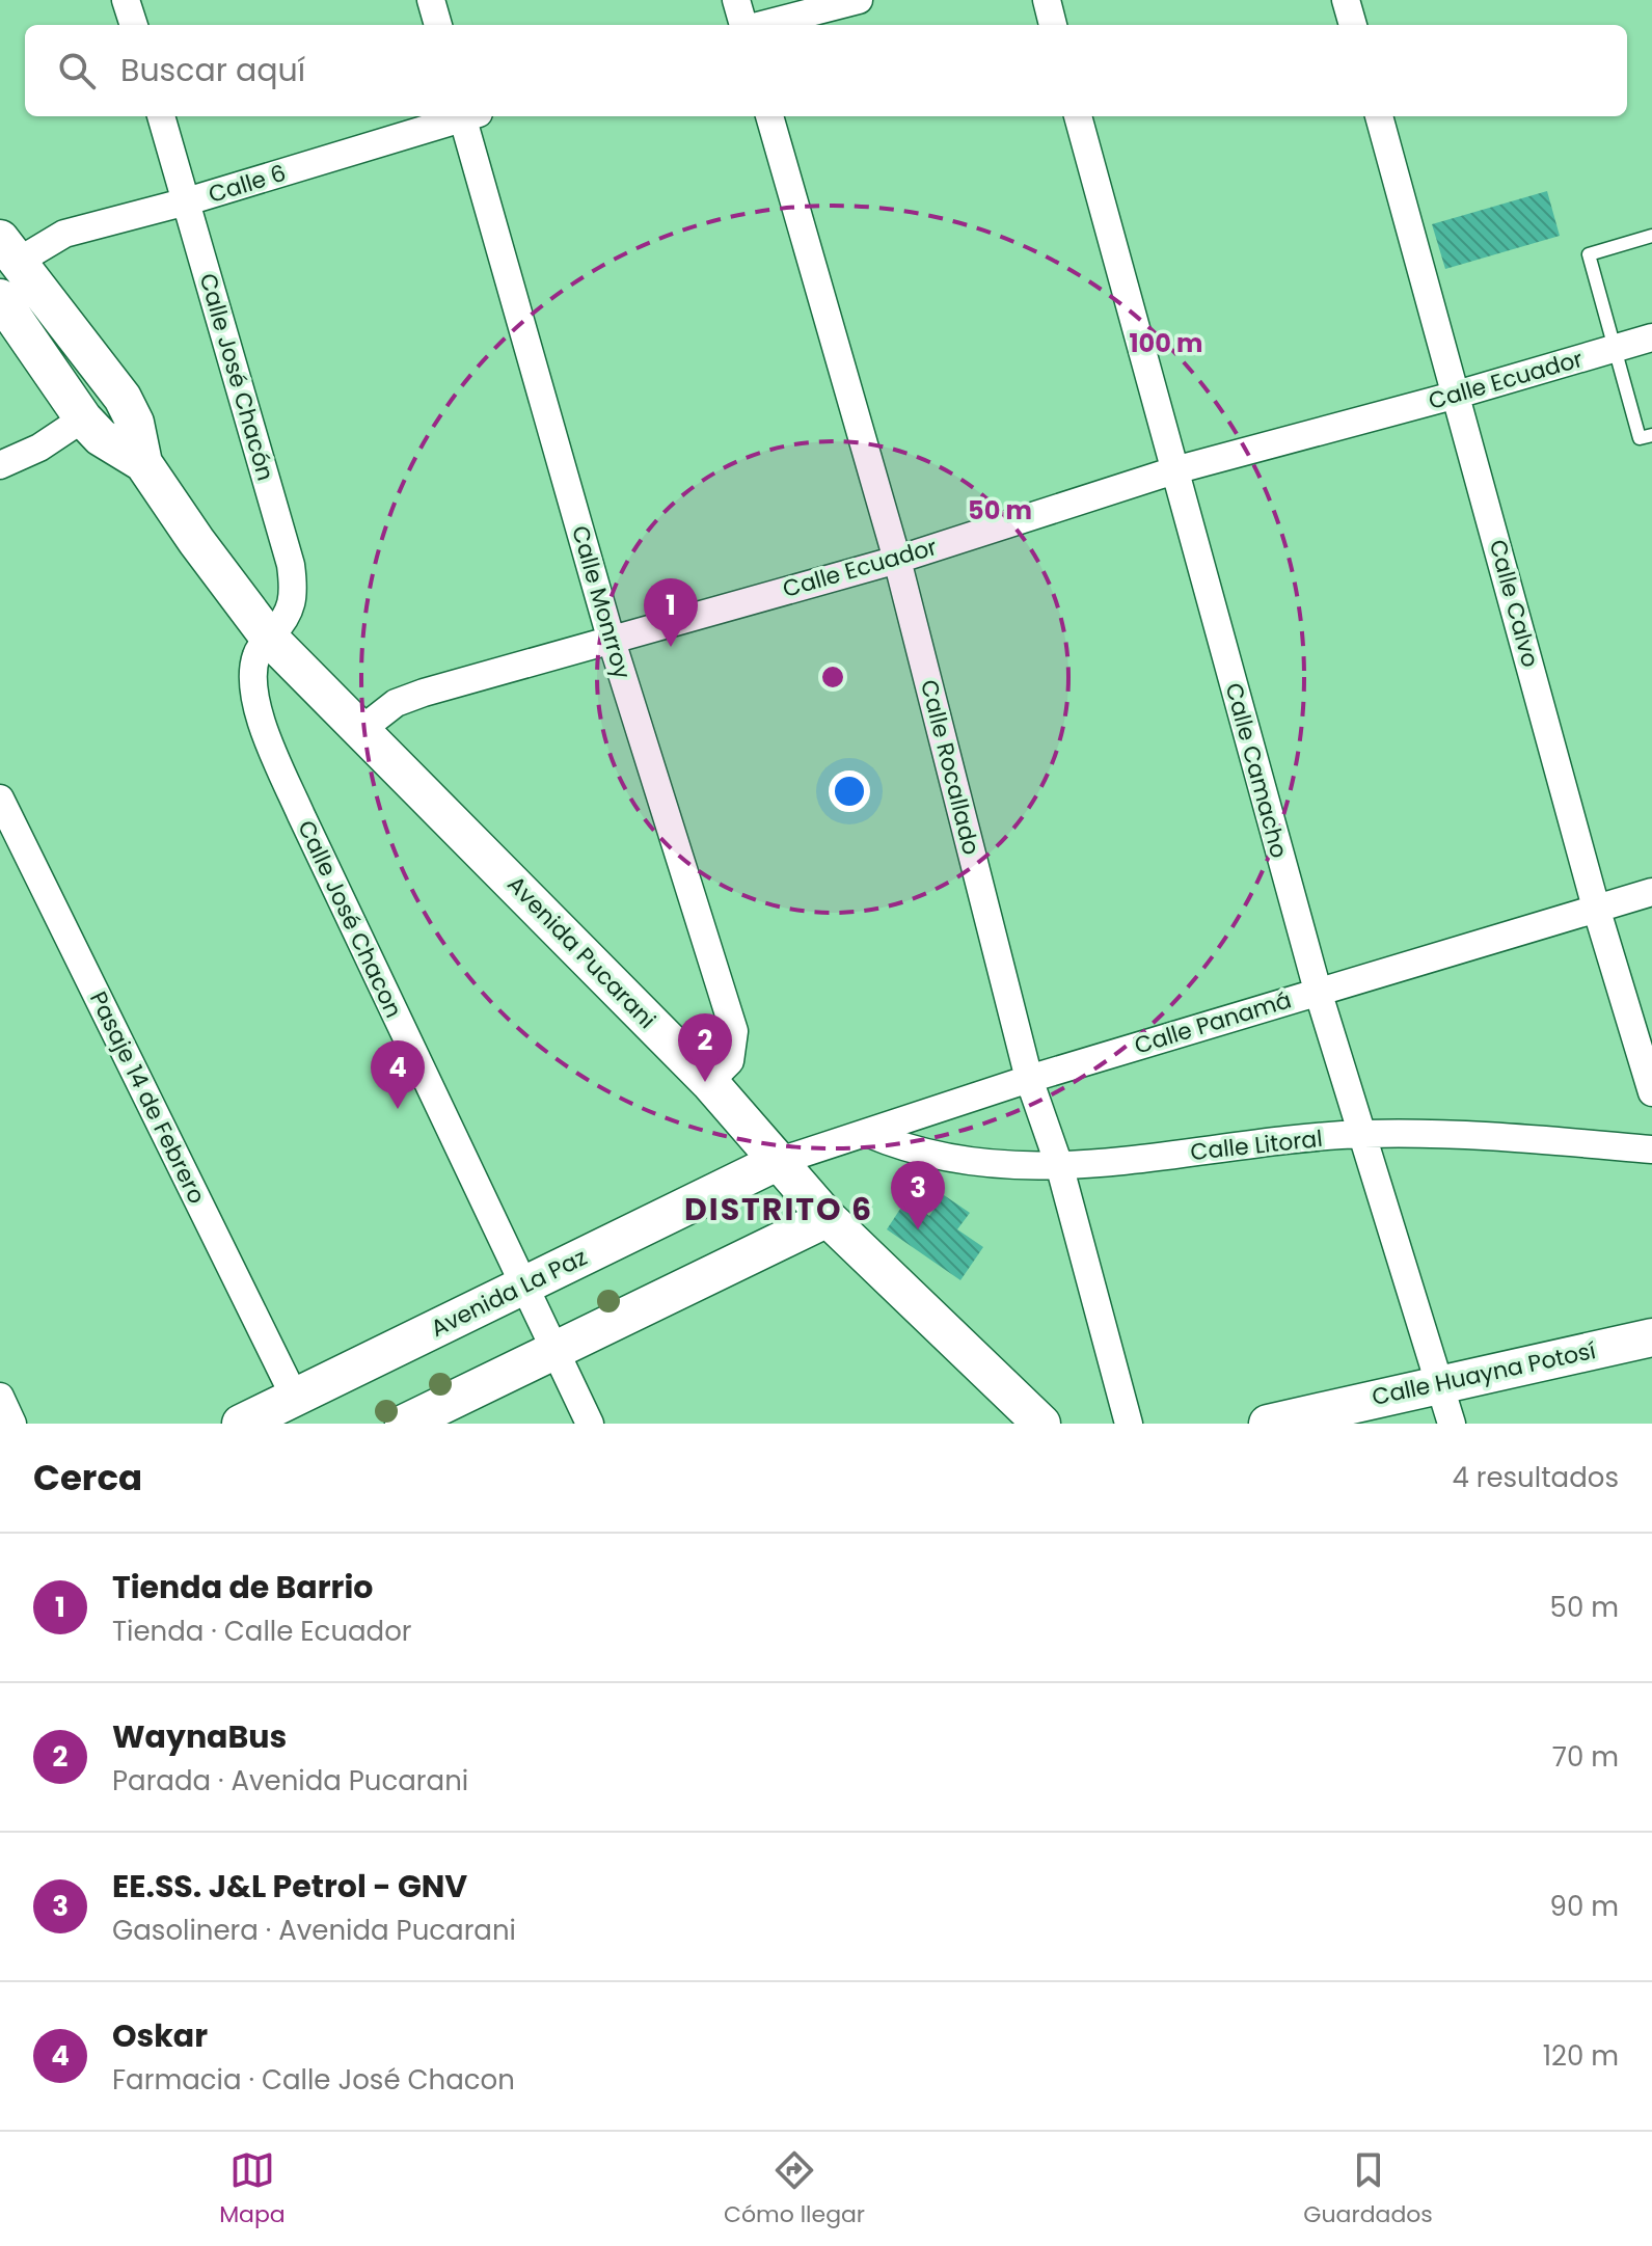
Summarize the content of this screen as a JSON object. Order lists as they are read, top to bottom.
{
  "streets": {
    "street": [
      "Calle 6",
      "Calle José Chacón",
      "Calle Ecuador",
      "Calle Monrroy",
      "Calle Calvo",
      "Calle Rocallado",
      "Calle Camacho",
      "Calle José Chacon",
      "Avenida Pucarani",
      "Calle Panamá",
      "Pasaje 14 de Febrero",
      "Calle Litoral",
      "Avenida La Paz",
      "Calle Huayna Potosí"
    ]
  },
  "crossings": [
    ["Calle 6", "Calle José Chacón"],
    ["Calle 6", "Avenida Pucarani"],
    ["Calle José Chacón", "Calle José Chacon"],
    ["Calle José Chacón", "Avenida Pucarani"],
    ["Calle Ecuador", "Calle Monrroy"],
    ["Calle Ecuador", "Calle Calvo"],
    ["Calle Ecuador", "Calle Rocallado"],
    ["Calle Ecuador", "Calle Camacho"],
    ["Calle Ecuador", "Avenida Pucarani"],
    ["Calle Monrroy", "Avenida Pucarani"],
    ["Calle Calvo", "Calle Panamá"],
    ["Calle Rocallado", "Calle Panamá"],
    ["Calle Rocallado", "Calle Litoral"],
    ["Calle Camacho", "Calle Panamá"],
    ["Calle Camacho", "Calle Litoral"],
    ["Calle Camacho", "Calle Huayna Potosí"],
    ["Calle José Chacon", "Avenida Pucarani"],
    ["Calle José Chacon", "Avenida La Paz"],
    ["Avenida Pucarani", "Calle Panamá"],
    ["Avenida Pucarani", "Avenida La Paz"],
    ["Calle Panamá", "Calle Litoral"],
    ["Calle Panamá", "Avenida La Paz"],
    ["Pasaje 14 de Febrero", "Avenida La Paz"]
  ],
  "districts": ["DISTRITO 6"],
  "page": {
    "search": "Buscar aquí",
    "pins": [
      "1",
      "2",
      "4",
      "3"
    ],
    "heading": ["Cerca", "4 resultados"],
    "list": [
      {
        "mark": "1",
        "name": "Tienda de Barrio",
        "note": "Tienda · Calle Ecuador",
        "value": "50 m"
      },
      {
        "mark": "2",
        "name": "WaynaBus",
        "note": "Parada · Avenida Pucarani",
        "value": "70 m"
      },
      {
        "mark": "3",
        "name": "EE.SS. J&L Petrol - GNV",
        "note": "Gasolinera · Avenida Pucarani",
        "value": "90 m"
      },
      {
        "mark": "4",
        "name": "Oskar",
        "note": "Farmacia · Calle José Chacon",
        "value": "120 m"
      }
    ],
    "nav": ["Mapa", "Cómo llegar", "Guardados"]
  },
  "rings": ["100 m", "50 m"]
}
